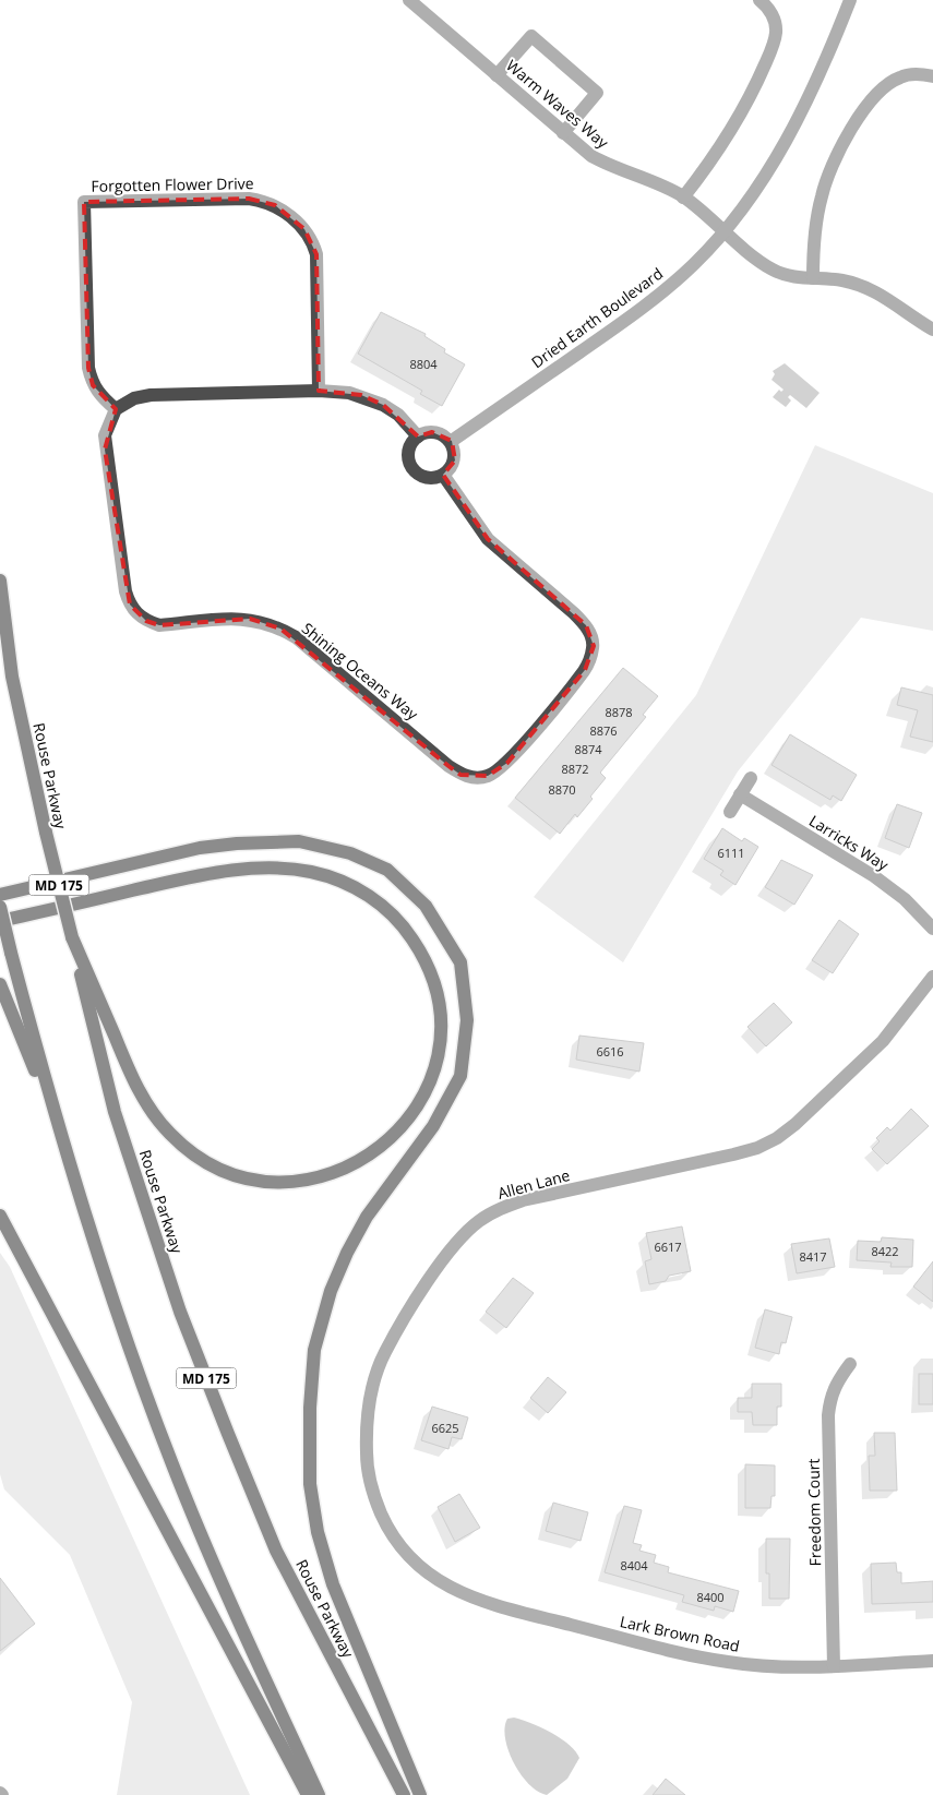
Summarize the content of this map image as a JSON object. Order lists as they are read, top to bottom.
{
  "streets": {
    "main road": ["Rouse Parkway", "MD 175"],
    "street": [
      "Warm Waves Way",
      "Forgotten Flower Drive",
      "Dried Earth Boulevard",
      "Shining Oceans Way",
      "Larricks Way",
      "Allen Lane",
      "Freedom Court",
      "Lark Brown Road"
    ]
  },
  "crossings": [
    ["Warm Waves Way", "Dried Earth Boulevard"],
    ["Forgotten Flower Drive", "Shining Oceans Way"],
    ["Dried Earth Boulevard", "Shining Oceans Way"],
    ["Allen Lane", "Lark Brown Road"],
    ["Freedom Court", "Lark Brown Road"]
  ],
  "house_numbers": [
    "8804",
    "8878",
    "8876",
    "8874",
    "8872",
    "8870",
    "6111",
    "6616",
    "6617",
    "8422",
    "8417",
    "6625",
    "8404",
    "8400"
  ]
}
